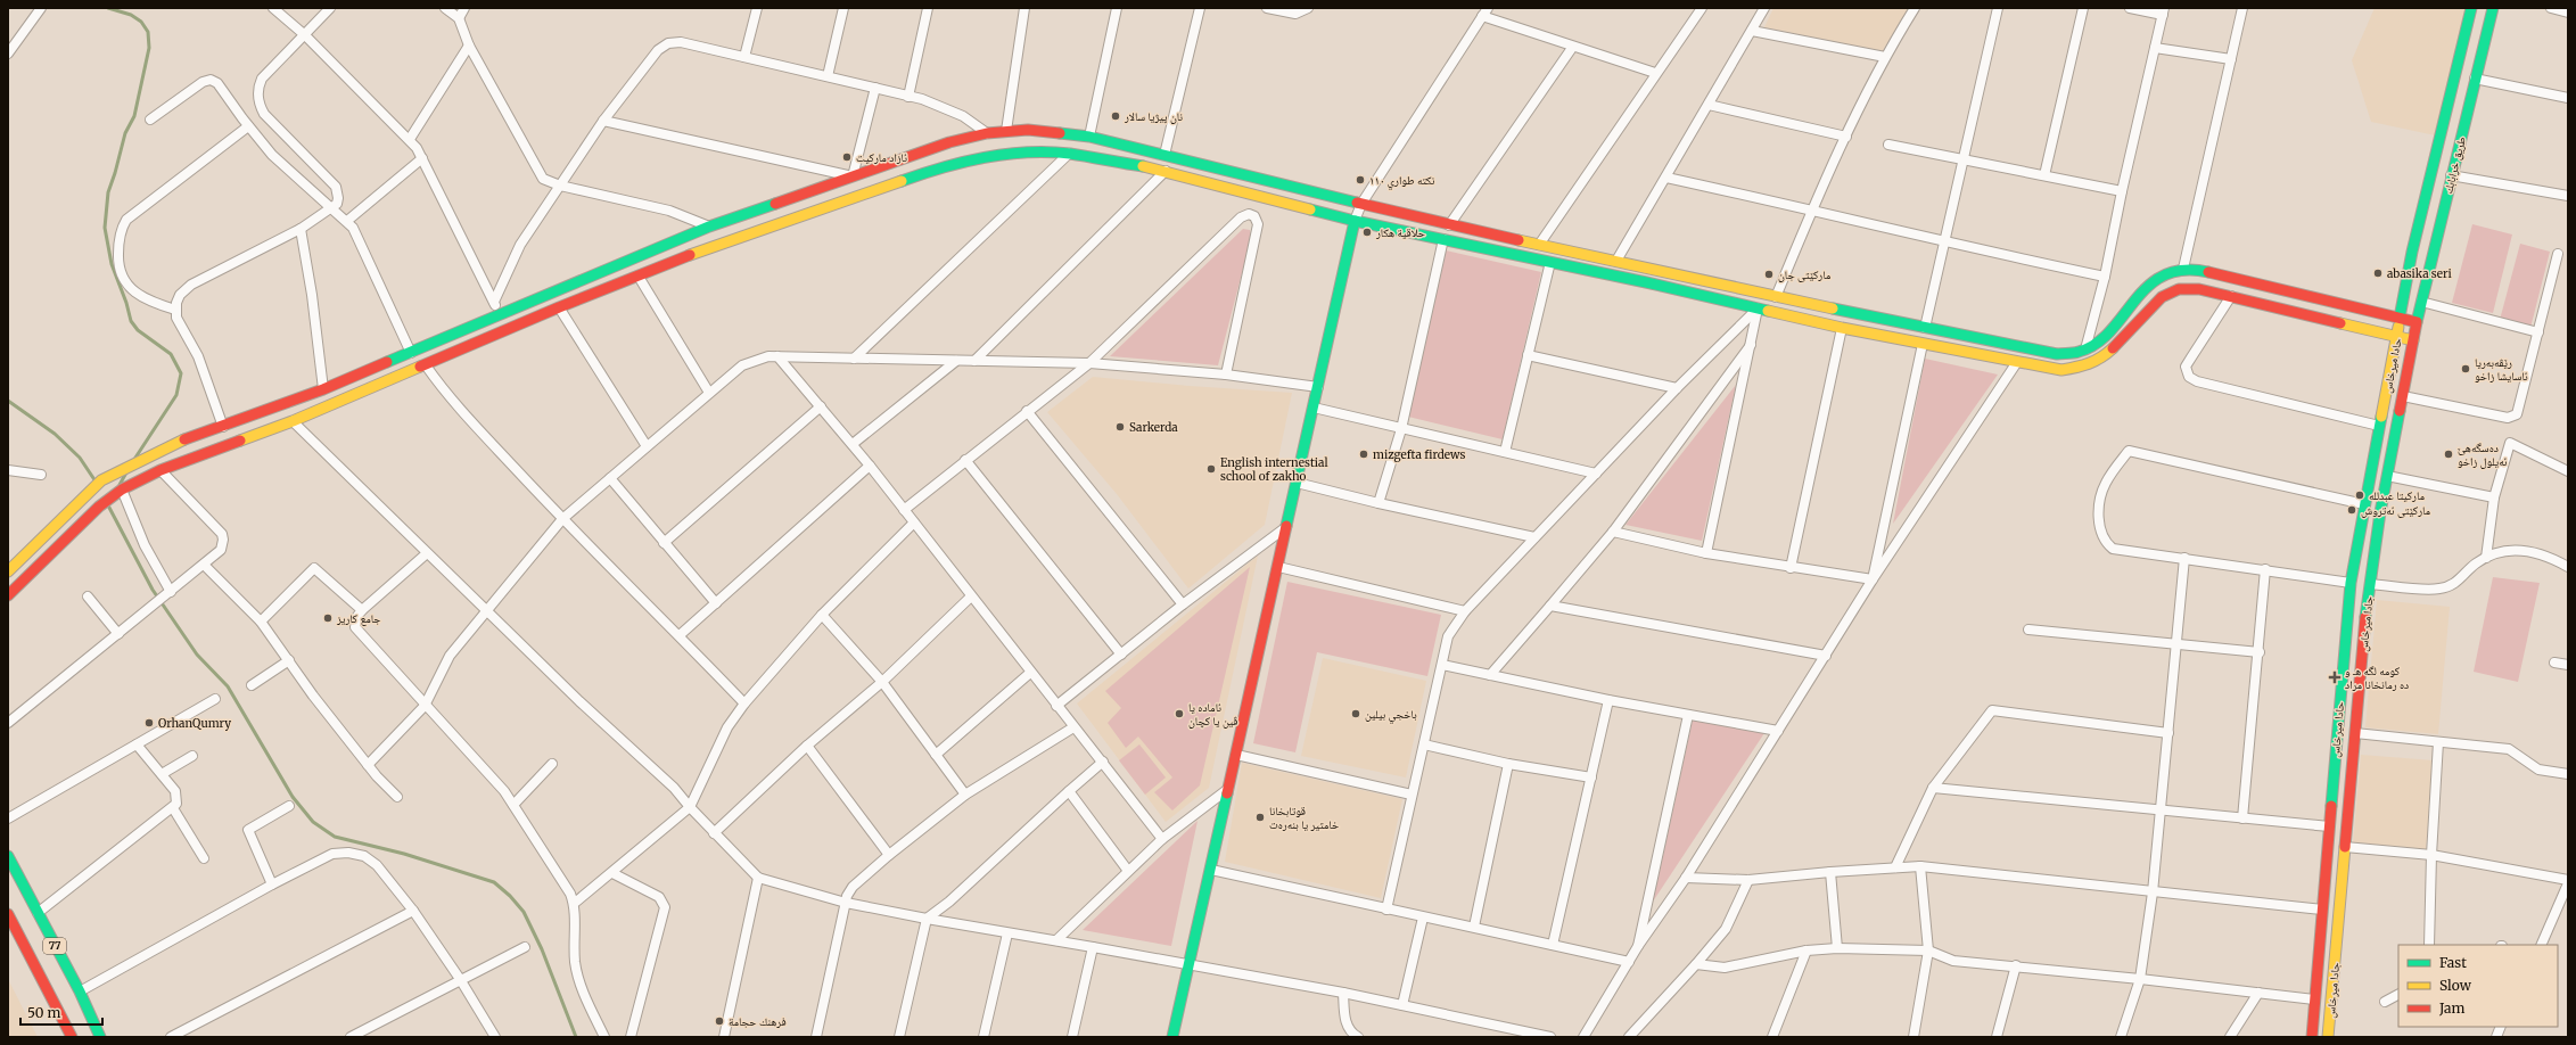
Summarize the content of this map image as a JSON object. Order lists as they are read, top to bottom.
{
  "streets": {
    "main road": [
      "طريق خرابابك",
      "حادا ميرخاس",
      "جادا ميرخاس",
      "77"
    ]
  },
  "crossings": [
    ["طريق خرابابك", "جادا ميرخاس"]
  ],
  "places": {
    "other": [
      "نان پيژيا سالار",
      "ئازاد ماركيت",
      "نكته طواري ١١٠",
      "حلاقية هكار",
      "abasika seri",
      "مارکێتی جان",
      "رێڤه‌به‌ريا ئاسايشا زاخو",
      "Sarkerda",
      "mizgefta firdews",
      "ده‌سگه‌هێ ئه‌يلول زاخو",
      "English internestial school of zakho",
      "ماركيتا عبدلله",
      "مارکێتی ئەتروش",
      "جامع كاريز",
      "ئاماده یا ڤین یا کچان",
      "باخجي بيلين",
      "OrhanQumry",
      "قوتابخانا خامتیر یا بنەرەت",
      "فرهنك حجامة"
    ],
    "health": ["كومه لگه هـ و ده رمانخانا مراد"]
  },
  "legend": ["Fast", "Slow", "Jam"],
  "scale_bar": "50 m"
}
